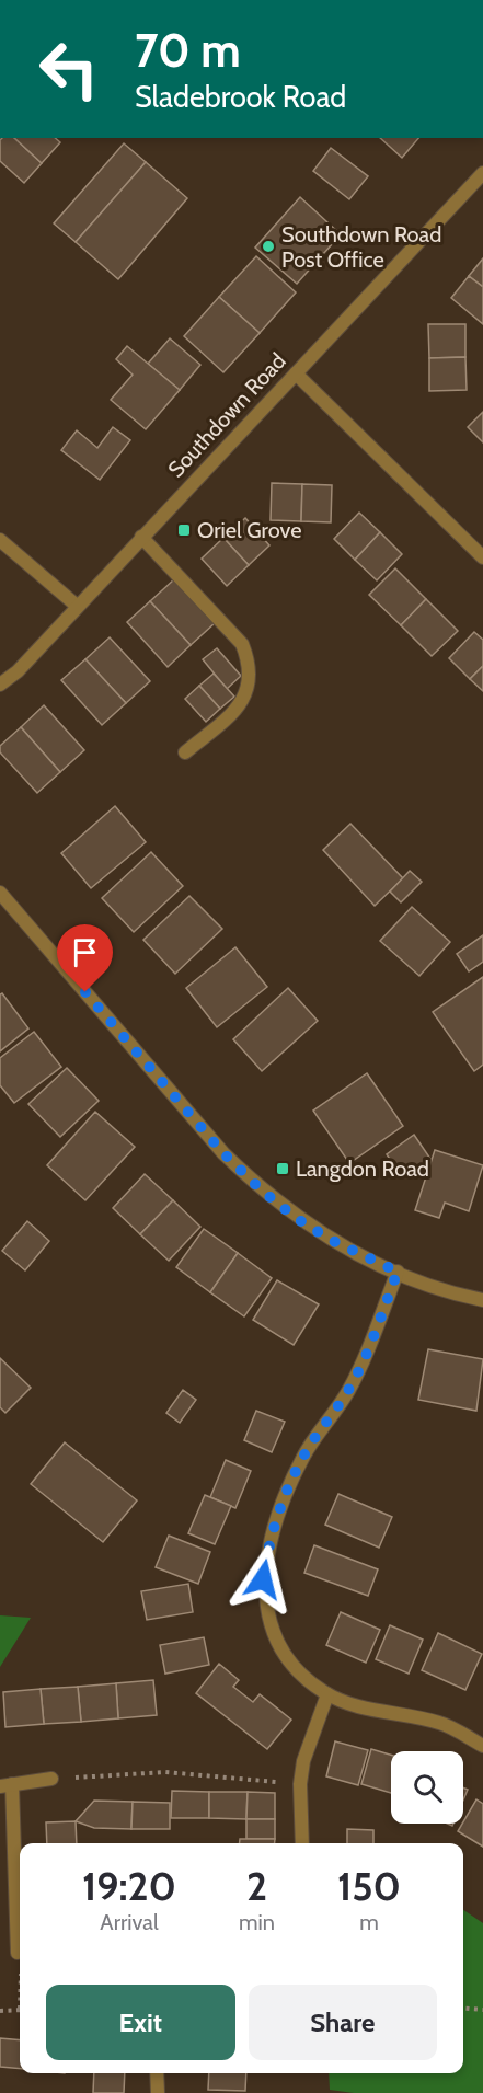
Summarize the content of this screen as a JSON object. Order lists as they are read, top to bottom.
{
  "streets": {
    "street": ["Southdown Road"]
  },
  "places": {
    "other": ["Southdown Road Post Office"],
    "transit": ["Oriel Grove", "Langdon Road"]
  },
  "page": {
    "turn": ["70 m", "Sladebrook Road"],
    "eta": [
      "19:20",
      "Arrival",
      "2",
      "min",
      "150",
      "m"
    ],
    "buttons": ["Exit", "Share"]
  }
}
